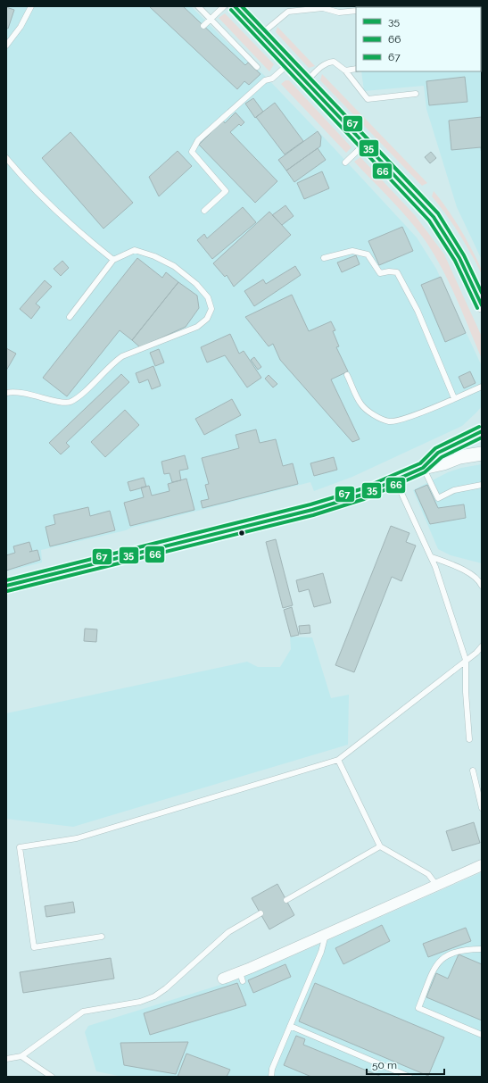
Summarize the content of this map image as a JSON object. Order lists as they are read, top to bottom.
{
  "lines": ["transit line 35", "transit line 67", "transit line 66"],
  "legend": ["35", "66", "67"],
  "scale_bar": "50 m"
}
